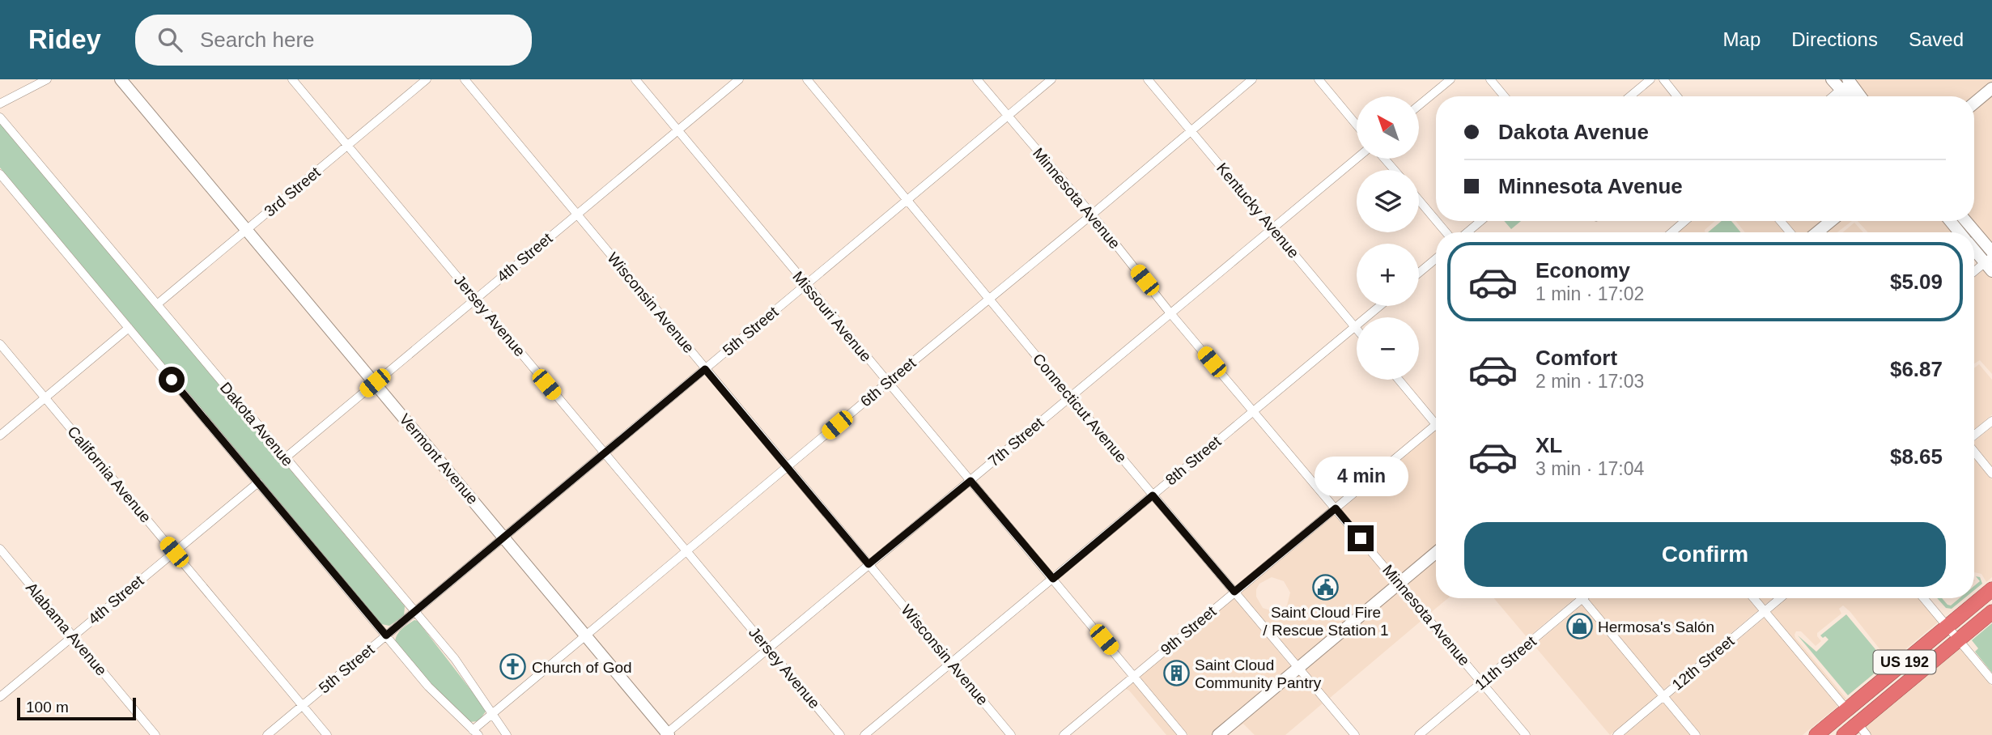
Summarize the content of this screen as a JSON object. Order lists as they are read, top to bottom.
{
  "streets": {
    "highway": ["US 192"],
    "street": [
      "3rd Street",
      "Minnesota Avenue",
      "Kentucky Avenue",
      "4th Street",
      "Wisconsin Avenue",
      "Jersey Avenue",
      "Missouri Avenue",
      "5th Street",
      "6th Street",
      "Connecticut Avenue",
      "Dakota Avenue",
      "7th Street",
      "Vermont Avenue",
      "8th Street",
      "California Avenue",
      "Alabama Avenue",
      "9th Street",
      "11th Street",
      "12th Street"
    ]
  },
  "crossings": [
    ["3rd Street", "Jersey Avenue"],
    ["3rd Street", "Dakota Avenue"],
    ["3rd Street", "Vermont Avenue"],
    ["Minnesota Avenue", "5th Street"],
    ["Minnesota Avenue", "6th Street"],
    ["Minnesota Avenue", "7th Street"],
    ["Minnesota Avenue", "8th Street"],
    ["Minnesota Avenue", "9th Street"],
    ["Minnesota Avenue", "11th Street"],
    ["Kentucky Avenue", "6th Street"],
    ["Kentucky Avenue", "7th Street"],
    ["Kentucky Avenue", "8th Street"],
    ["4th Street", "Wisconsin Avenue"],
    ["4th Street", "Jersey Avenue"],
    ["4th Street", "Missouri Avenue"],
    ["4th Street", "Dakota Avenue"],
    ["4th Street", "Vermont Avenue"],
    ["4th Street", "California Avenue"],
    ["4th Street", "Alabama Avenue"],
    ["Wisconsin Avenue", "5th Street"],
    ["Wisconsin Avenue", "6th Street"],
    ["Wisconsin Avenue", "7th Street"],
    ["Wisconsin Avenue", "8th Street"],
    ["Jersey Avenue", "5th Street"],
    ["Jersey Avenue", "6th Street"],
    ["Jersey Avenue", "7th Street"],
    ["Missouri Avenue", "5th Street"],
    ["Missouri Avenue", "6th Street"],
    ["Missouri Avenue", "7th Street"],
    ["Missouri Avenue", "8th Street"],
    ["Missouri Avenue", "9th Street"],
    ["5th Street", "Connecticut Avenue"],
    ["5th Street", "Dakota Avenue"],
    ["5th Street", "Vermont Avenue"],
    ["5th Street", "California Avenue"],
    ["6th Street", "Connecticut Avenue"],
    ["6th Street", "Dakota Avenue"],
    ["6th Street", "Vermont Avenue"],
    ["Connecticut Avenue", "7th Street"],
    ["Connecticut Avenue", "8th Street"],
    ["Connecticut Avenue", "9th Street"],
    ["7th Street", "Vermont Avenue"]
  ],
  "places": {
    "public building": ["Saint Cloud Fire / Rescue Station 1"],
    "shop": ["Hermosa's Salón"],
    "church": ["Church of God"],
    "building": ["Saint Cloud Community Pantry"]
  },
  "scale_bar": "100 m",
  "north": "top left",
  "page": {
    "header": "Ridey",
    "search": "Search here",
    "nav": ["Map", "Directions", "Saved"],
    "map_buttons": ["+", "−"],
    "banner": ["Dakota Avenue", "Minnesota Avenue"],
    "list": [
      {
        "name": "Economy",
        "note": "1 min · 17:02",
        "value": "$5.09"
      },
      {
        "name": "Comfort",
        "note": "2 min · 17:03",
        "value": "$6.87"
      },
      {
        "name": "XL",
        "note": "3 min · 17:04",
        "value": "$8.65"
      }
    ],
    "bubble": "4 min",
    "buttons": "Confirm",
    "scale": "100 m"
  }
}
